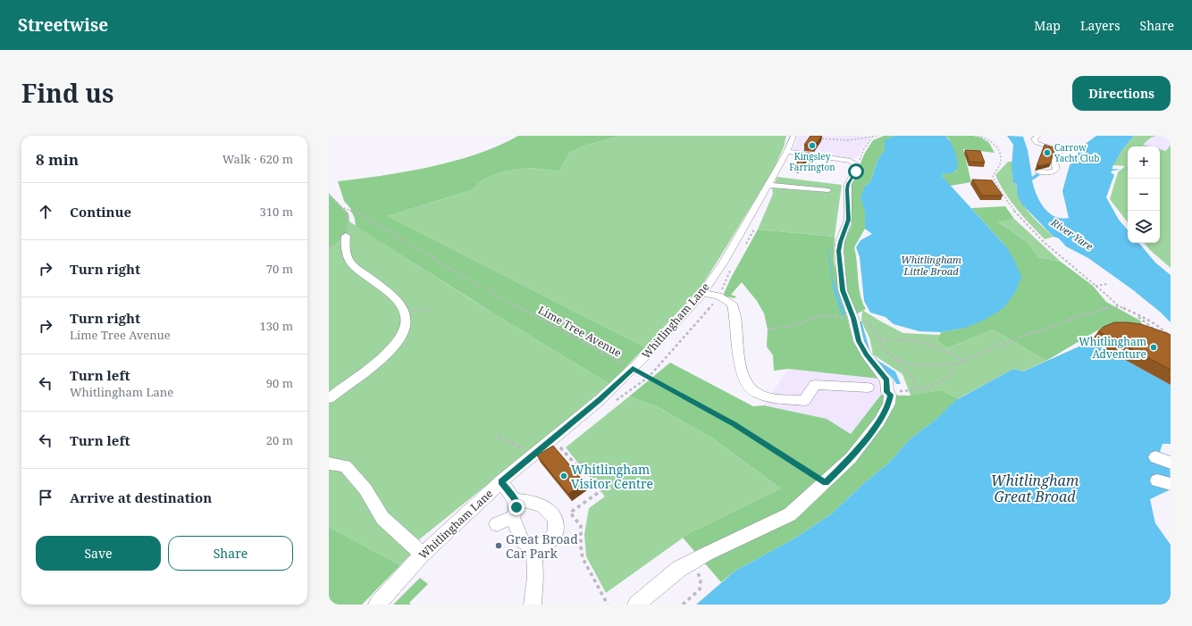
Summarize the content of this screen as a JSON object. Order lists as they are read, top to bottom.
{
  "streets": {
    "street": ["Whitlingham Lane"],
    "path": ["Lime Tree Avenue"]
  },
  "crossings": [
    ["Whitlingham Lane", "Lime Tree Avenue"]
  ],
  "water": ["River Yare", "Whitlingham Little Broad", "Whitlingham Great Broad"],
  "places": [
    "Kingsley Farrington",
    "Carrow Yacht Club",
    "Whitlingham Adventure",
    "Whitlingham Visitor Centre",
    "Great Broad Car Park"
  ],
  "page": {
    "header": "Streetwise",
    "nav": ["Map", "Layers", "Share"],
    "title": "Find us",
    "buttons": [
      "Directions",
      ["Save", "Share"]
    ],
    "heading": ["8 min", "Walk · 620 m"],
    "map_buttons": ["+", "−"],
    "list": [
      ["Continue", "310 m"],
      ["Turn right", "70 m"],
      ["Turn right", "Lime Tree Avenue", "130 m"],
      ["Turn left", "Whitlingham Lane", "90 m"],
      ["Turn left", "20 m"],
      "Arrive at destination"
    ]
  }
}
